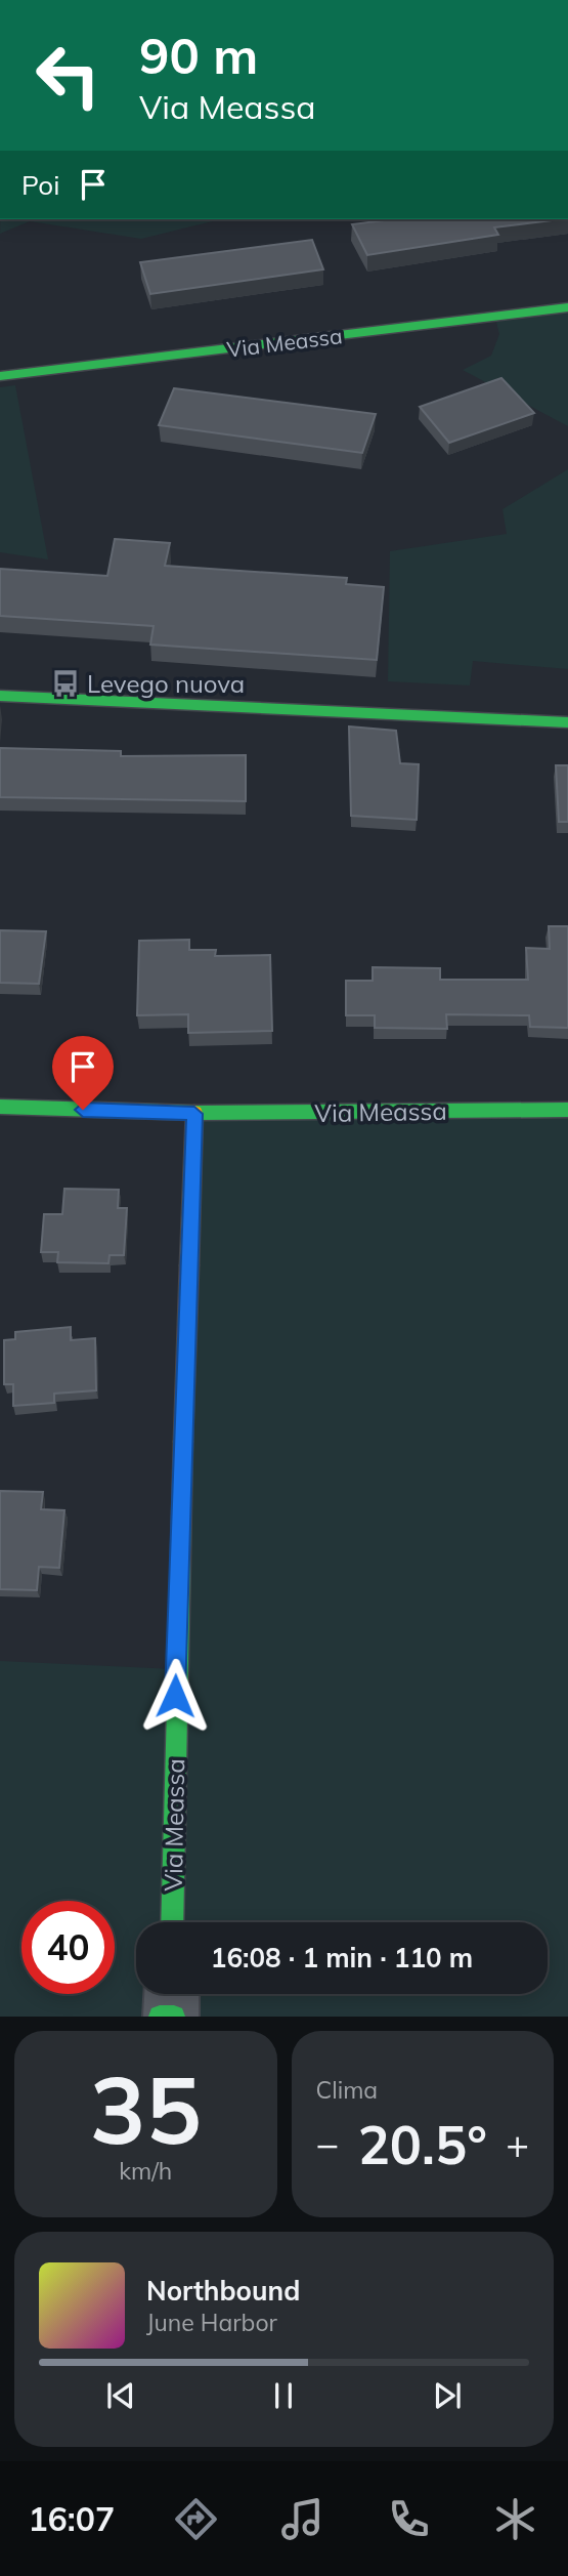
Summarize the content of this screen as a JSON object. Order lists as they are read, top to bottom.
{
  "streets": {
    "street": ["Via Meassa"]
  },
  "places": {
    "bus stop": ["Levego nuova"]
  },
  "page": {
    "turn": ["90 m", "Via Meassa"],
    "then": "Poi",
    "limit": "40",
    "trip": "16:08 · 1 min · 110 m",
    "tile": [
      ["35", "km/h"],
      "Clima"
    ],
    "heat": ["−", "20.5°", "+"],
    "song": ["Northbound", "June Harbor"],
    "tabs": "16:07"
  }
}
